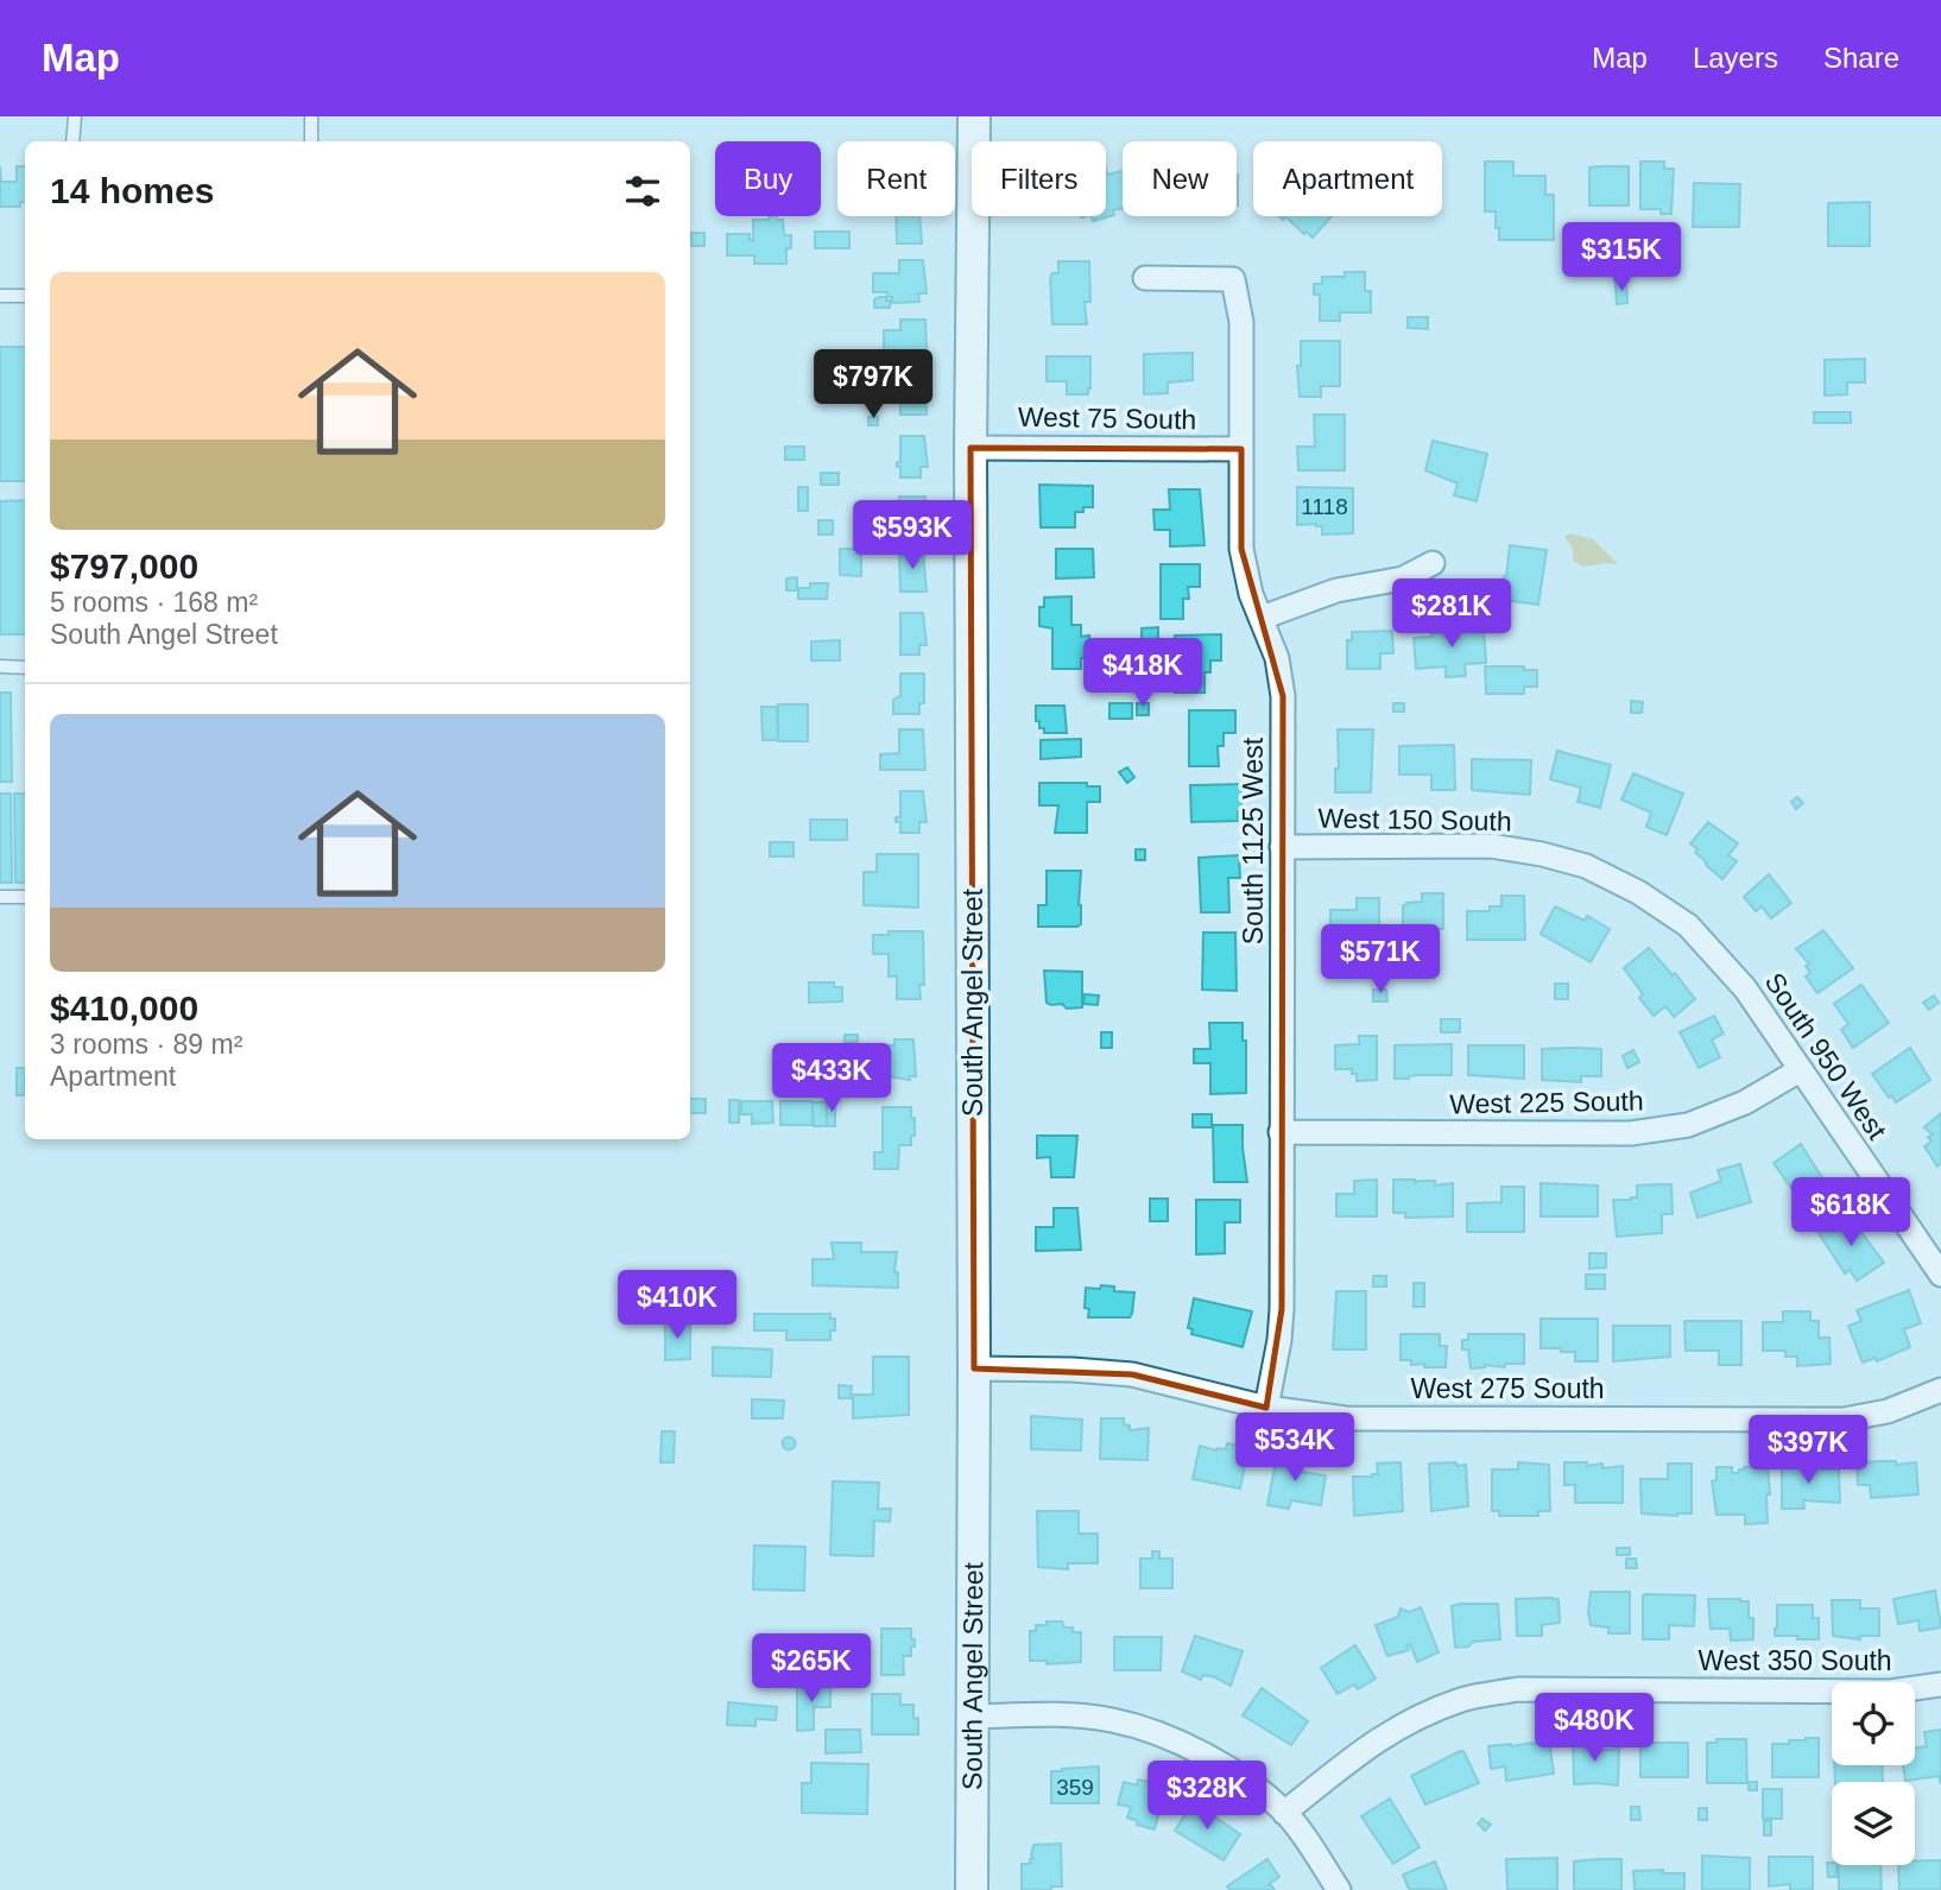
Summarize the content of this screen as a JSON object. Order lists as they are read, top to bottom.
{
  "streets": {
    "main road": ["South Angel Street"],
    "street": [
      "West 75 South",
      "West 150 South",
      "South 1125 West",
      "South 950 West",
      "West 225 South",
      "West 275 South",
      "West 350 South"
    ]
  },
  "crossings": [
    ["West 75 South", "South 1125 West"],
    ["West 75 South", "South Angel Street"],
    ["West 150 South", "South 1125 West"],
    ["West 150 South", "South 950 West"],
    ["South 1125 West", "West 225 South"],
    ["South 1125 West", "West 275 South"],
    ["South Angel Street", "West 275 South"],
    ["South 950 West", "West 225 South"]
  ],
  "house_numbers": ["1118", "359"],
  "page": {
    "header": "Map",
    "nav": ["Map", "Layers", "Share"],
    "chip": [
      "Buy",
      "Rent",
      "Filters",
      "New",
      "Apartment"
    ],
    "heading": "14 homes",
    "price": [
      "$315K",
      "$797K",
      "$593K",
      "$281K",
      "$418K",
      "$571K",
      "$433K",
      "$618K",
      "$410K",
      "$534K",
      "$397K",
      "$265K",
      "$480K",
      "$328K"
    ],
    "list": [
      {
        "name": "$797,000",
        "note": "5 rooms · 168 m² · South Angel Street"
      },
      {
        "name": "$410,000",
        "note": "3 rooms · 89 m² · Apartment"
      }
    ]
  }
}
